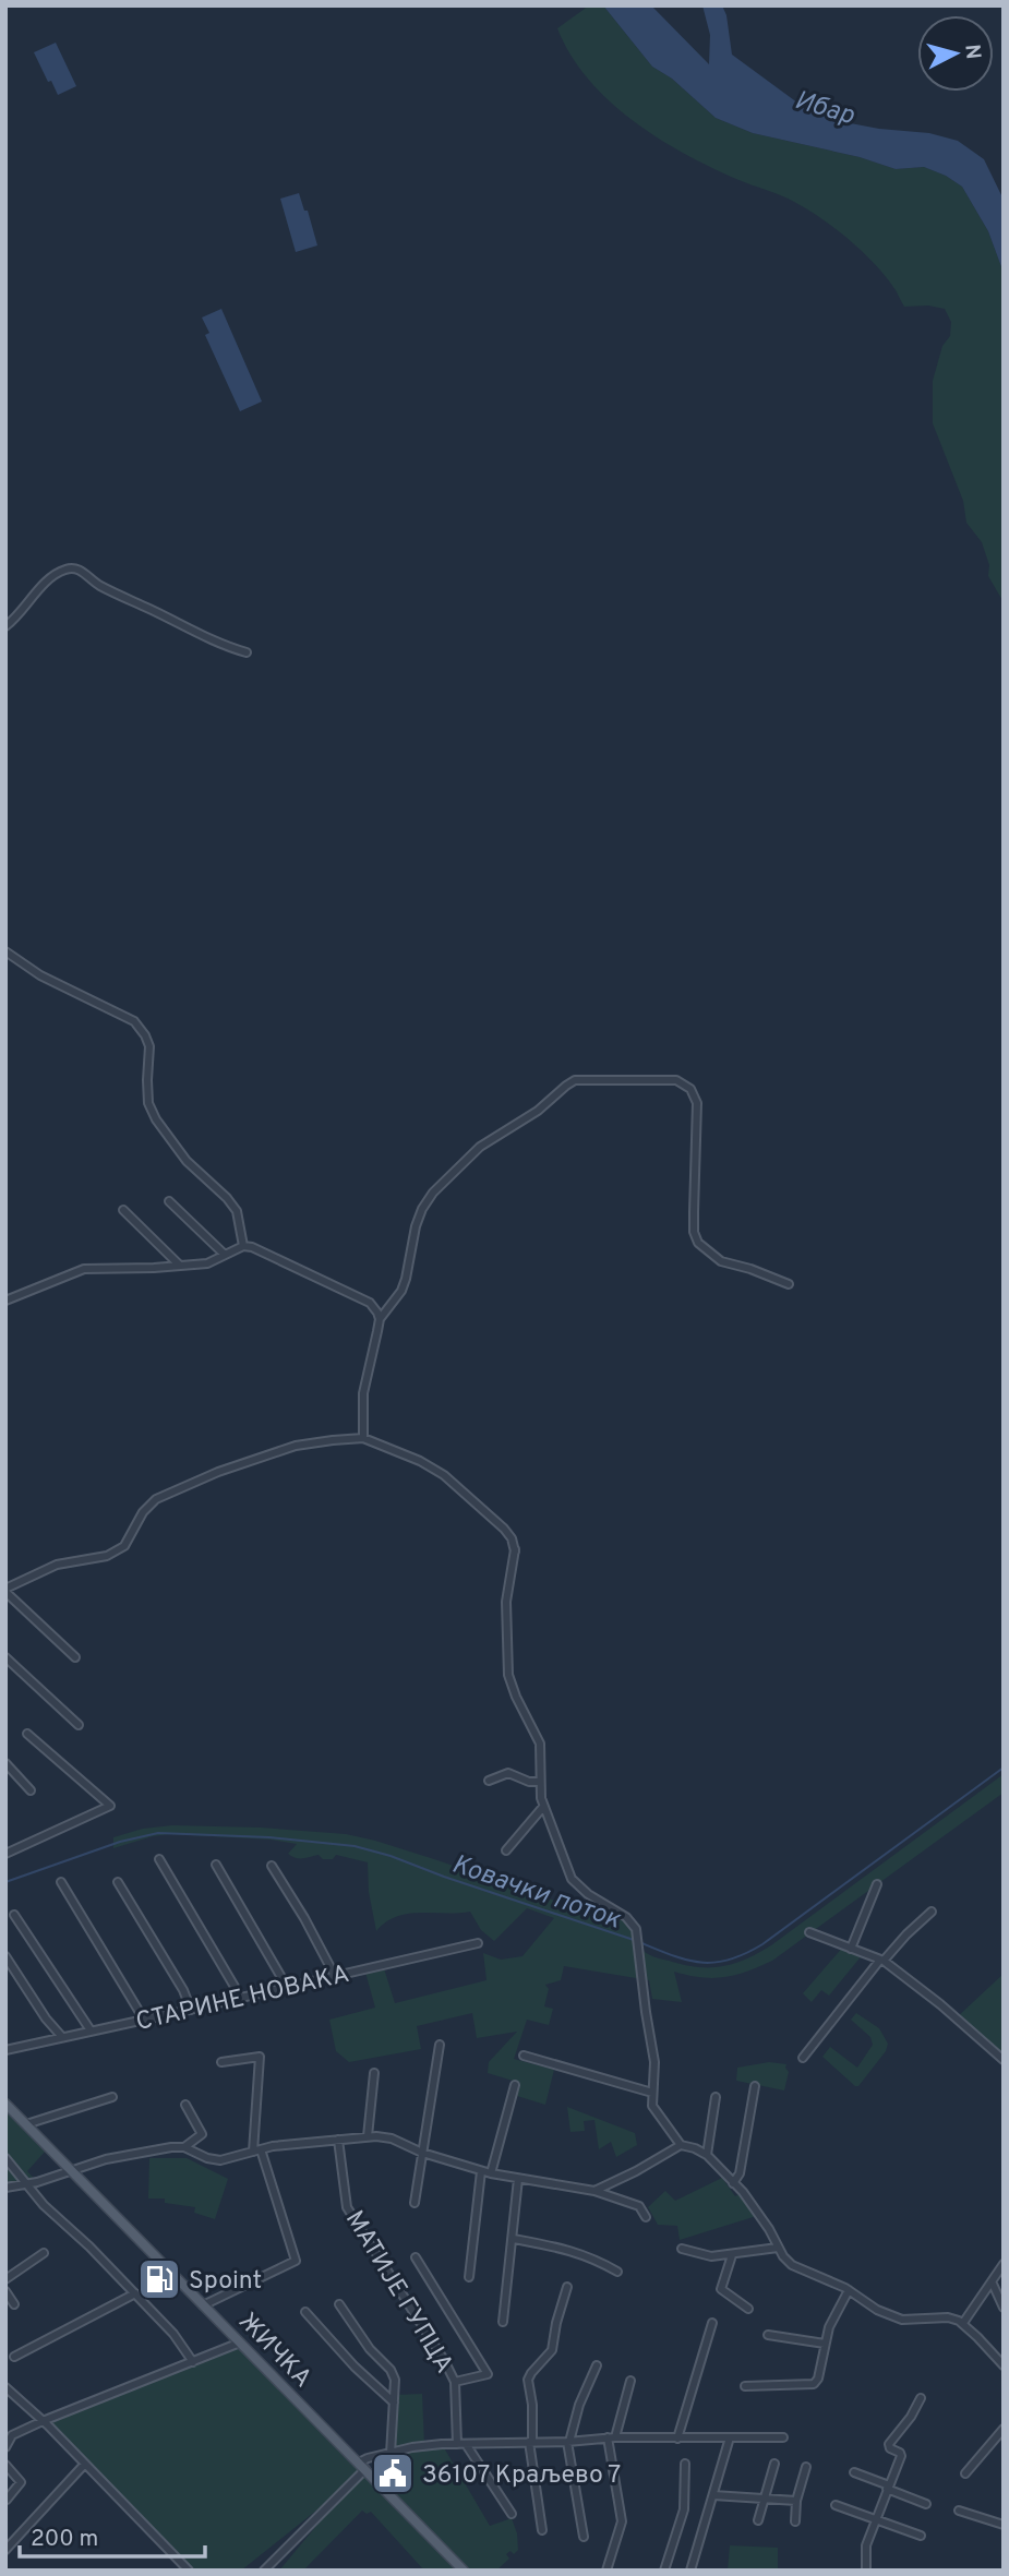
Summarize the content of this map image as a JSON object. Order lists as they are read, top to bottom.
{
  "streets": {
    "main road": ["ЖИЧКА"],
    "street": ["СТАРИНЕ НОВАКА", "МАТИЈЕ ГУПЦА"]
  },
  "water": ["Ибар", "Ковачки поток"],
  "places": {
    "fuel station": ["Spoint"],
    "public building": ["36107 Краљево 7"]
  },
  "scale_bar": "200 m",
  "north": "right"
}
